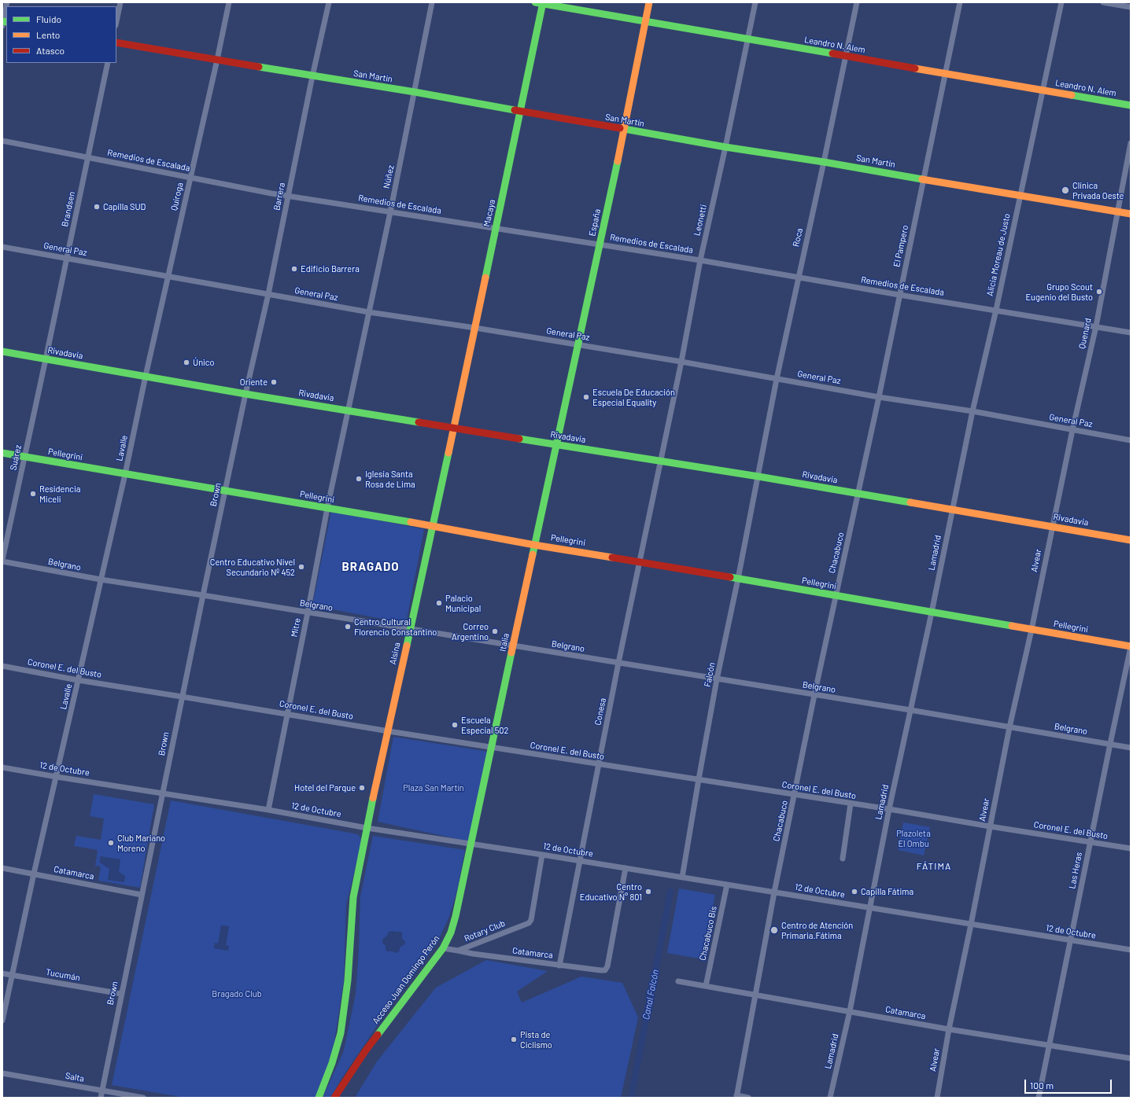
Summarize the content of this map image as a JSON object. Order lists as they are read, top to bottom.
{
  "streets": {
    "main road": [
      "Leandro N. Alem",
      "San Martín",
      "Macaya",
      "España",
      "Rivadavia",
      "Pellegrini",
      "Italia",
      "Alsina",
      "Acceso Juan Domingo Perón"
    ],
    "street": [
      "Remedios de Escalada",
      "Núñez",
      "Quiroga",
      "Barrera",
      "Brandsen",
      "Leonetti",
      "Roca",
      "El Pampero",
      "General Paz",
      "Alicia Moreau de Justo",
      "Quenard",
      "Lavalle",
      "Suárez",
      "Brown",
      "Chacabuco",
      "Lamadrid",
      "Alvear",
      "Belgrano",
      "Mitre",
      "Coronel E. del Busto",
      "Falcón",
      "Conesa",
      "12 de Octubre",
      "Las Heras",
      "Catamarca",
      "Rotary Club",
      "Chacabuco Bis",
      "Tucumán",
      "Salta"
    ]
  },
  "crossings": [
    ["Leandro N. Alem", "Macaya"],
    ["Leandro N. Alem", "Leonetti"],
    ["Leandro N. Alem", "España"],
    ["Leandro N. Alem", "Roca"],
    ["Leandro N. Alem", "El Pampero"],
    ["Leandro N. Alem", "Alicia Moreau de Justo"],
    ["San Martín", "Núñez"],
    ["San Martín", "Quiroga"],
    ["San Martín", "Barrera"],
    ["San Martín", "Macaya"],
    ["San Martín", "Leonetti"],
    ["San Martín", "España"],
    ["San Martín", "Roca"],
    ["San Martín", "El Pampero"],
    ["San Martín", "Alicia Moreau de Justo"],
    ["San Martín", "Quenard"],
    ["Remedios de Escalada", "Núñez"],
    ["Remedios de Escalada", "Quiroga"],
    ["Remedios de Escalada", "Barrera"],
    ["Remedios de Escalada", "Brandsen"],
    ["Remedios de Escalada", "Macaya"],
    ["Remedios de Escalada", "Leonetti"],
    ["Remedios de Escalada", "España"],
    ["Remedios de Escalada", "Roca"],
    ["Remedios de Escalada", "El Pampero"],
    ["Remedios de Escalada", "Alicia Moreau de Justo"],
    ["Remedios de Escalada", "Quenard"],
    ["Núñez", "General Paz"],
    ["Núñez", "Rivadavia"],
    ["Núñez", "Mitre"],
    ["Quiroga", "General Paz"],
    ["Quiroga", "Rivadavia"],
    ["Quiroga", "Lavalle"],
    ["Barrera", "General Paz"],
    ["Barrera", "Rivadavia"],
    ["Barrera", "Brown"],
    ["Brandsen", "General Paz"],
    ["Brandsen", "Rivadavia"],
    ["Brandsen", "Suárez"],
    ["Macaya", "General Paz"],
    ["Macaya", "Rivadavia"],
    ["Macaya", "Alsina"],
    ["Leonetti", "General Paz"],
    ["Leonetti", "Rivadavia"],
    ["Leonetti", "Conesa"],
    ["España", "General Paz"],
    ["España", "Rivadavia"],
    ["España", "Italia"],
    ["Roca", "General Paz"],
    ["Roca", "Rivadavia"],
    ["Roca", "Falcón"],
    ["El Pampero", "General Paz"],
    ["El Pampero", "Rivadavia"],
    ["El Pampero", "Chacabuco"],
    ["General Paz", "Alicia Moreau de Justo"],
    ["General Paz", "Quenard"],
    ["Alicia Moreau de Justo", "Rivadavia"],
    ["Alicia Moreau de Justo", "Lamadrid"],
    ["Quenard", "Rivadavia"],
    ["Quenard", "Alvear"],
    ["Rivadavia", "Lavalle"],
    ["Rivadavia", "Suárez"],
    ["Rivadavia", "Brown"],
    ["Rivadavia", "Chacabuco"],
    ["Rivadavia", "Lamadrid"],
    ["Rivadavia", "Alvear"],
    ["Rivadavia", "Mitre"],
    ["Rivadavia", "Italia"],
    ["Rivadavia", "Alsina"],
    ["Rivadavia", "Falcón"],
    ["Rivadavia", "Conesa"],
    ["Lavalle", "Pellegrini"],
    ["Lavalle", "Belgrano"],
    ["Lavalle", "Coronel E. del Busto"],
    ["Lavalle", "12 de Octubre"],
    ["Lavalle", "Catamarca"],
    ["Lavalle", "Tucumán"],
    ["Pellegrini", "Suárez"],
    ["Pellegrini", "Brown"],
    ["Pellegrini", "Chacabuco"],
    ["Pellegrini", "Lamadrid"],
    ["Pellegrini", "Alvear"],
    ["Pellegrini", "Mitre"],
    ["Pellegrini", "Italia"],
    ["Pellegrini", "Alsina"],
    ["Pellegrini", "Falcón"],
    ["Pellegrini", "Conesa"],
    ["Pellegrini", "Las Heras"],
    ["Suárez", "Belgrano"],
    ["Brown", "Belgrano"],
    ["Brown", "Coronel E. del Busto"],
    ["Brown", "12 de Octubre"],
    ["Brown", "Catamarca"],
    ["Brown", "Tucumán"],
    ["Brown", "Salta"],
    ["Chacabuco", "Belgrano"],
    ["Chacabuco", "Coronel E. del Busto"],
    ["Chacabuco", "12 de Octubre"],
    ["Chacabuco", "Catamarca"],
    ["Lamadrid", "Belgrano"],
    ["Lamadrid", "Coronel E. del Busto"],
    ["Lamadrid", "12 de Octubre"],
    ["Lamadrid", "Catamarca"],
    ["Alvear", "Belgrano"],
    ["Alvear", "Coronel E. del Busto"],
    ["Alvear", "12 de Octubre"],
    ["Alvear", "Catamarca"],
    ["Belgrano", "Mitre"],
    ["Belgrano", "Italia"],
    ["Belgrano", "Alsina"],
    ["Belgrano", "Falcón"],
    ["Belgrano", "Conesa"],
    ["Belgrano", "Las Heras"],
    ["Mitre", "Coronel E. del Busto"],
    ["Mitre", "12 de Octubre"],
    ["Italia", "Coronel E. del Busto"],
    ["Italia", "12 de Octubre"],
    ["Italia", "Acceso Juan Domingo Perón"],
    ["Alsina", "Coronel E. del Busto"],
    ["Alsina", "12 de Octubre"],
    ["Coronel E. del Busto", "Falcón"],
    ["Coronel E. del Busto", "Conesa"],
    ["Coronel E. del Busto", "Las Heras"],
    ["Falcón", "12 de Octubre"],
    ["Conesa", "12 de Octubre"],
    ["Conesa", "Catamarca"],
    ["12 de Octubre", "Las Heras"],
    ["12 de Octubre", "Catamarca"],
    ["12 de Octubre", "Rotary Club"],
    ["12 de Octubre", "Chacabuco Bis"],
    ["12 de Octubre", "Acceso Juan Domingo Perón"],
    ["Las Heras", "Catamarca"],
    ["Catamarca", "Rotary Club"],
    ["Catamarca", "Chacabuco Bis"],
    ["Rotary Club", "Acceso Juan Domingo Perón"]
  ],
  "districts": ["BRAGADO", "FÁTIMA"],
  "water": ["Canal Falcón"],
  "parks": ["Plaza San Martín", "Plazoleta El Ombu", "Bragado Club"],
  "places": [
    "Clinica Privada Oeste",
    "Capilla SUD",
    "Edificio Barrera",
    "Grupo Scout Eugenio del Busto",
    "Único",
    "Oriente",
    "Escuela De Educación Especial Equality",
    "Iglesia Santa Rosa de Lima",
    "Residencia Miceli",
    "Centro Educativo Nivel Secundario Nº 452",
    "Palacio Municipal",
    "Centro Cultural Florencio Constantino",
    "Correo Argentino",
    "Escuela Especial 502",
    "Hotel del Parque",
    "Club Mariano Moreno",
    "Centro Educativo N° 801",
    "Capilla Fátima",
    "Centro de Atención Primaria.Fátima",
    "Pista de Ciclismo"
  ],
  "legend": ["Fluido", "Lento", "Atasco"],
  "scale_bar": "100 m"
}
